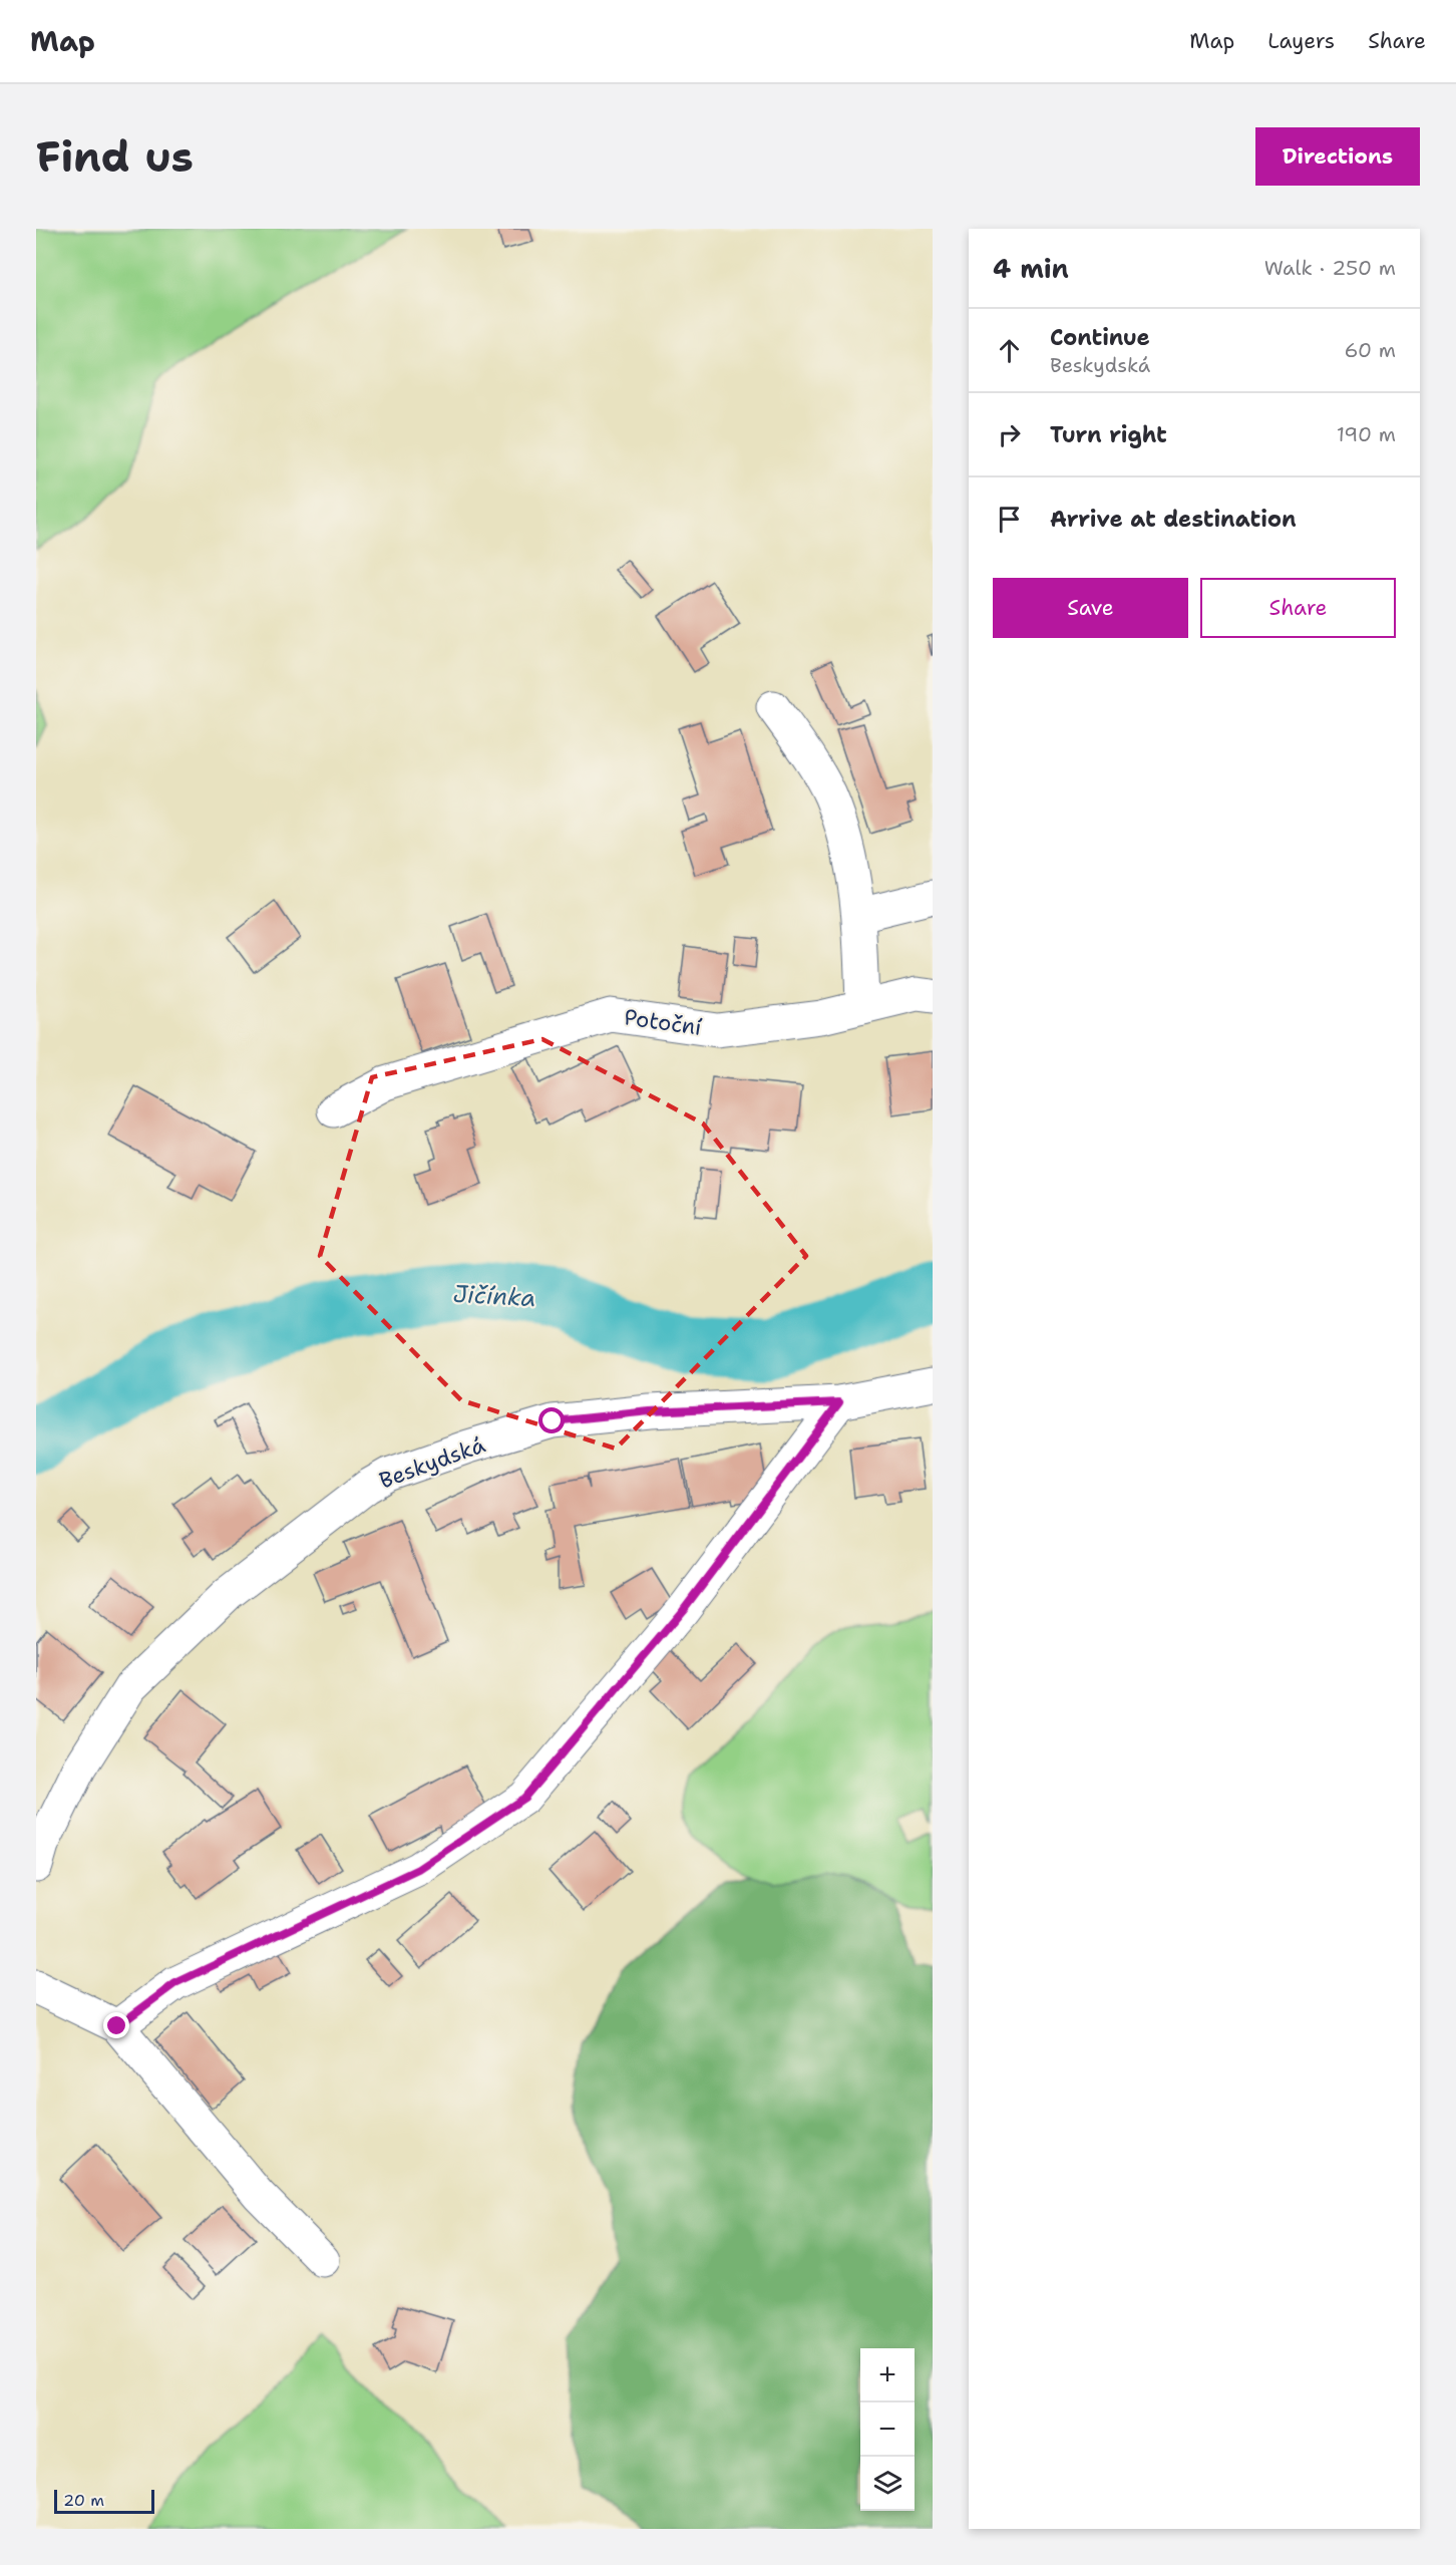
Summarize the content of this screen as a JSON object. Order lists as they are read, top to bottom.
{
  "streets": {
    "street": ["Potoční", "Beskydská"]
  },
  "water": ["Jičínka"],
  "scale_bar": "20 m",
  "page": {
    "header": "Map",
    "nav": ["Map", "Layers", "Share"],
    "buttons": [
      "Directions",
      ["Save", "Share"]
    ],
    "title": "Find us",
    "heading": ["4 min", "Walk · 250 m"],
    "list": [
      ["Continue", "Beskydská", "60 m"],
      ["Turn right", "190 m"],
      "Arrive at destination"
    ],
    "map_buttons": ["+", "−"],
    "scale": "20 m"
  }
}
